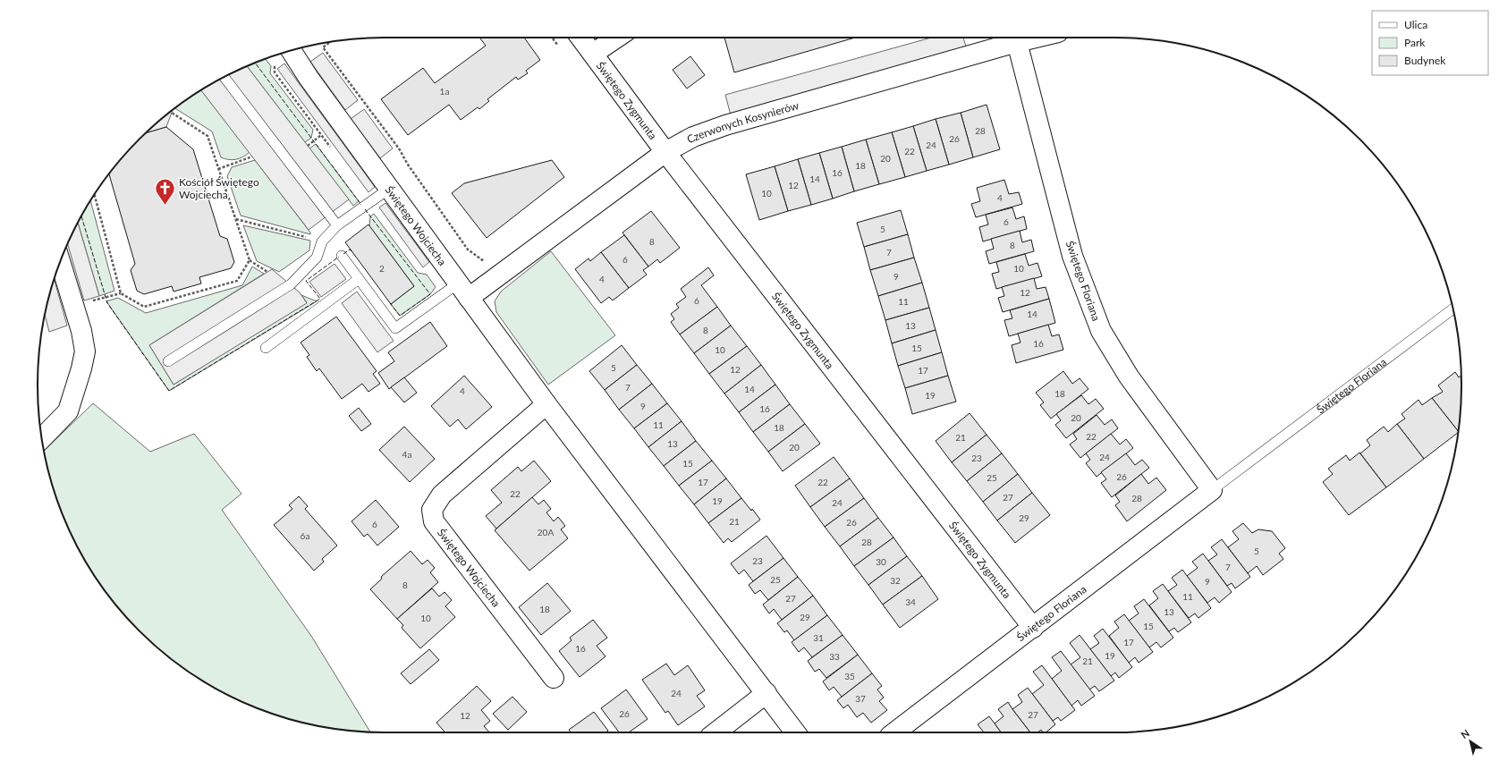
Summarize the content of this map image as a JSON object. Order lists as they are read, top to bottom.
{
  "streets": {
    "street": [
      "Świętego Zygmunta",
      "Czerwonych Kosynierów",
      "Świętego Wojciecha",
      "Świętego Floriana"
    ]
  },
  "crossings": [
    ["Świętego Zygmunta", "Czerwonych Kosynierów"],
    ["Świętego Zygmunta", "Świętego Floriana"],
    ["Czerwonych Kosynierów", "Świętego Wojciecha"],
    ["Czerwonych Kosynierów", "Świętego Floriana"]
  ],
  "places": {
    "church": ["Kościół Świętego Wojciecha"]
  },
  "house_numbers": [
    "1a",
    "28",
    "26",
    "24",
    "22",
    "20",
    "18",
    "16",
    "14",
    "12",
    "10",
    "4",
    "6",
    "5",
    "8",
    "8",
    "7",
    "6",
    "2",
    "10",
    "9",
    "4",
    "12",
    "6",
    "11",
    "14",
    "13",
    "8",
    "16",
    "15",
    "10",
    "5",
    "12",
    "17",
    "7",
    "14",
    "4",
    "18",
    "19",
    "9",
    "16",
    "20",
    "11",
    "18",
    "22",
    "21",
    "13",
    "20",
    "4a",
    "24",
    "23",
    "15",
    "26",
    "25",
    "17",
    "22",
    "22",
    "27",
    "28",
    "19",
    "24",
    "29",
    "21",
    "26",
    "6",
    "20A",
    "6a",
    "28",
    "5",
    "23",
    "30",
    "7",
    "25",
    "32",
    "9",
    "8",
    "11",
    "27",
    "34",
    "18",
    "13",
    "29",
    "10",
    "15",
    "31",
    "17",
    "16",
    "19",
    "33",
    "21",
    "35",
    "24",
    "37",
    "26",
    "27",
    "12"
  ],
  "legend": ["Ulica", "Park", "Budynek"],
  "north": "top left"
}
